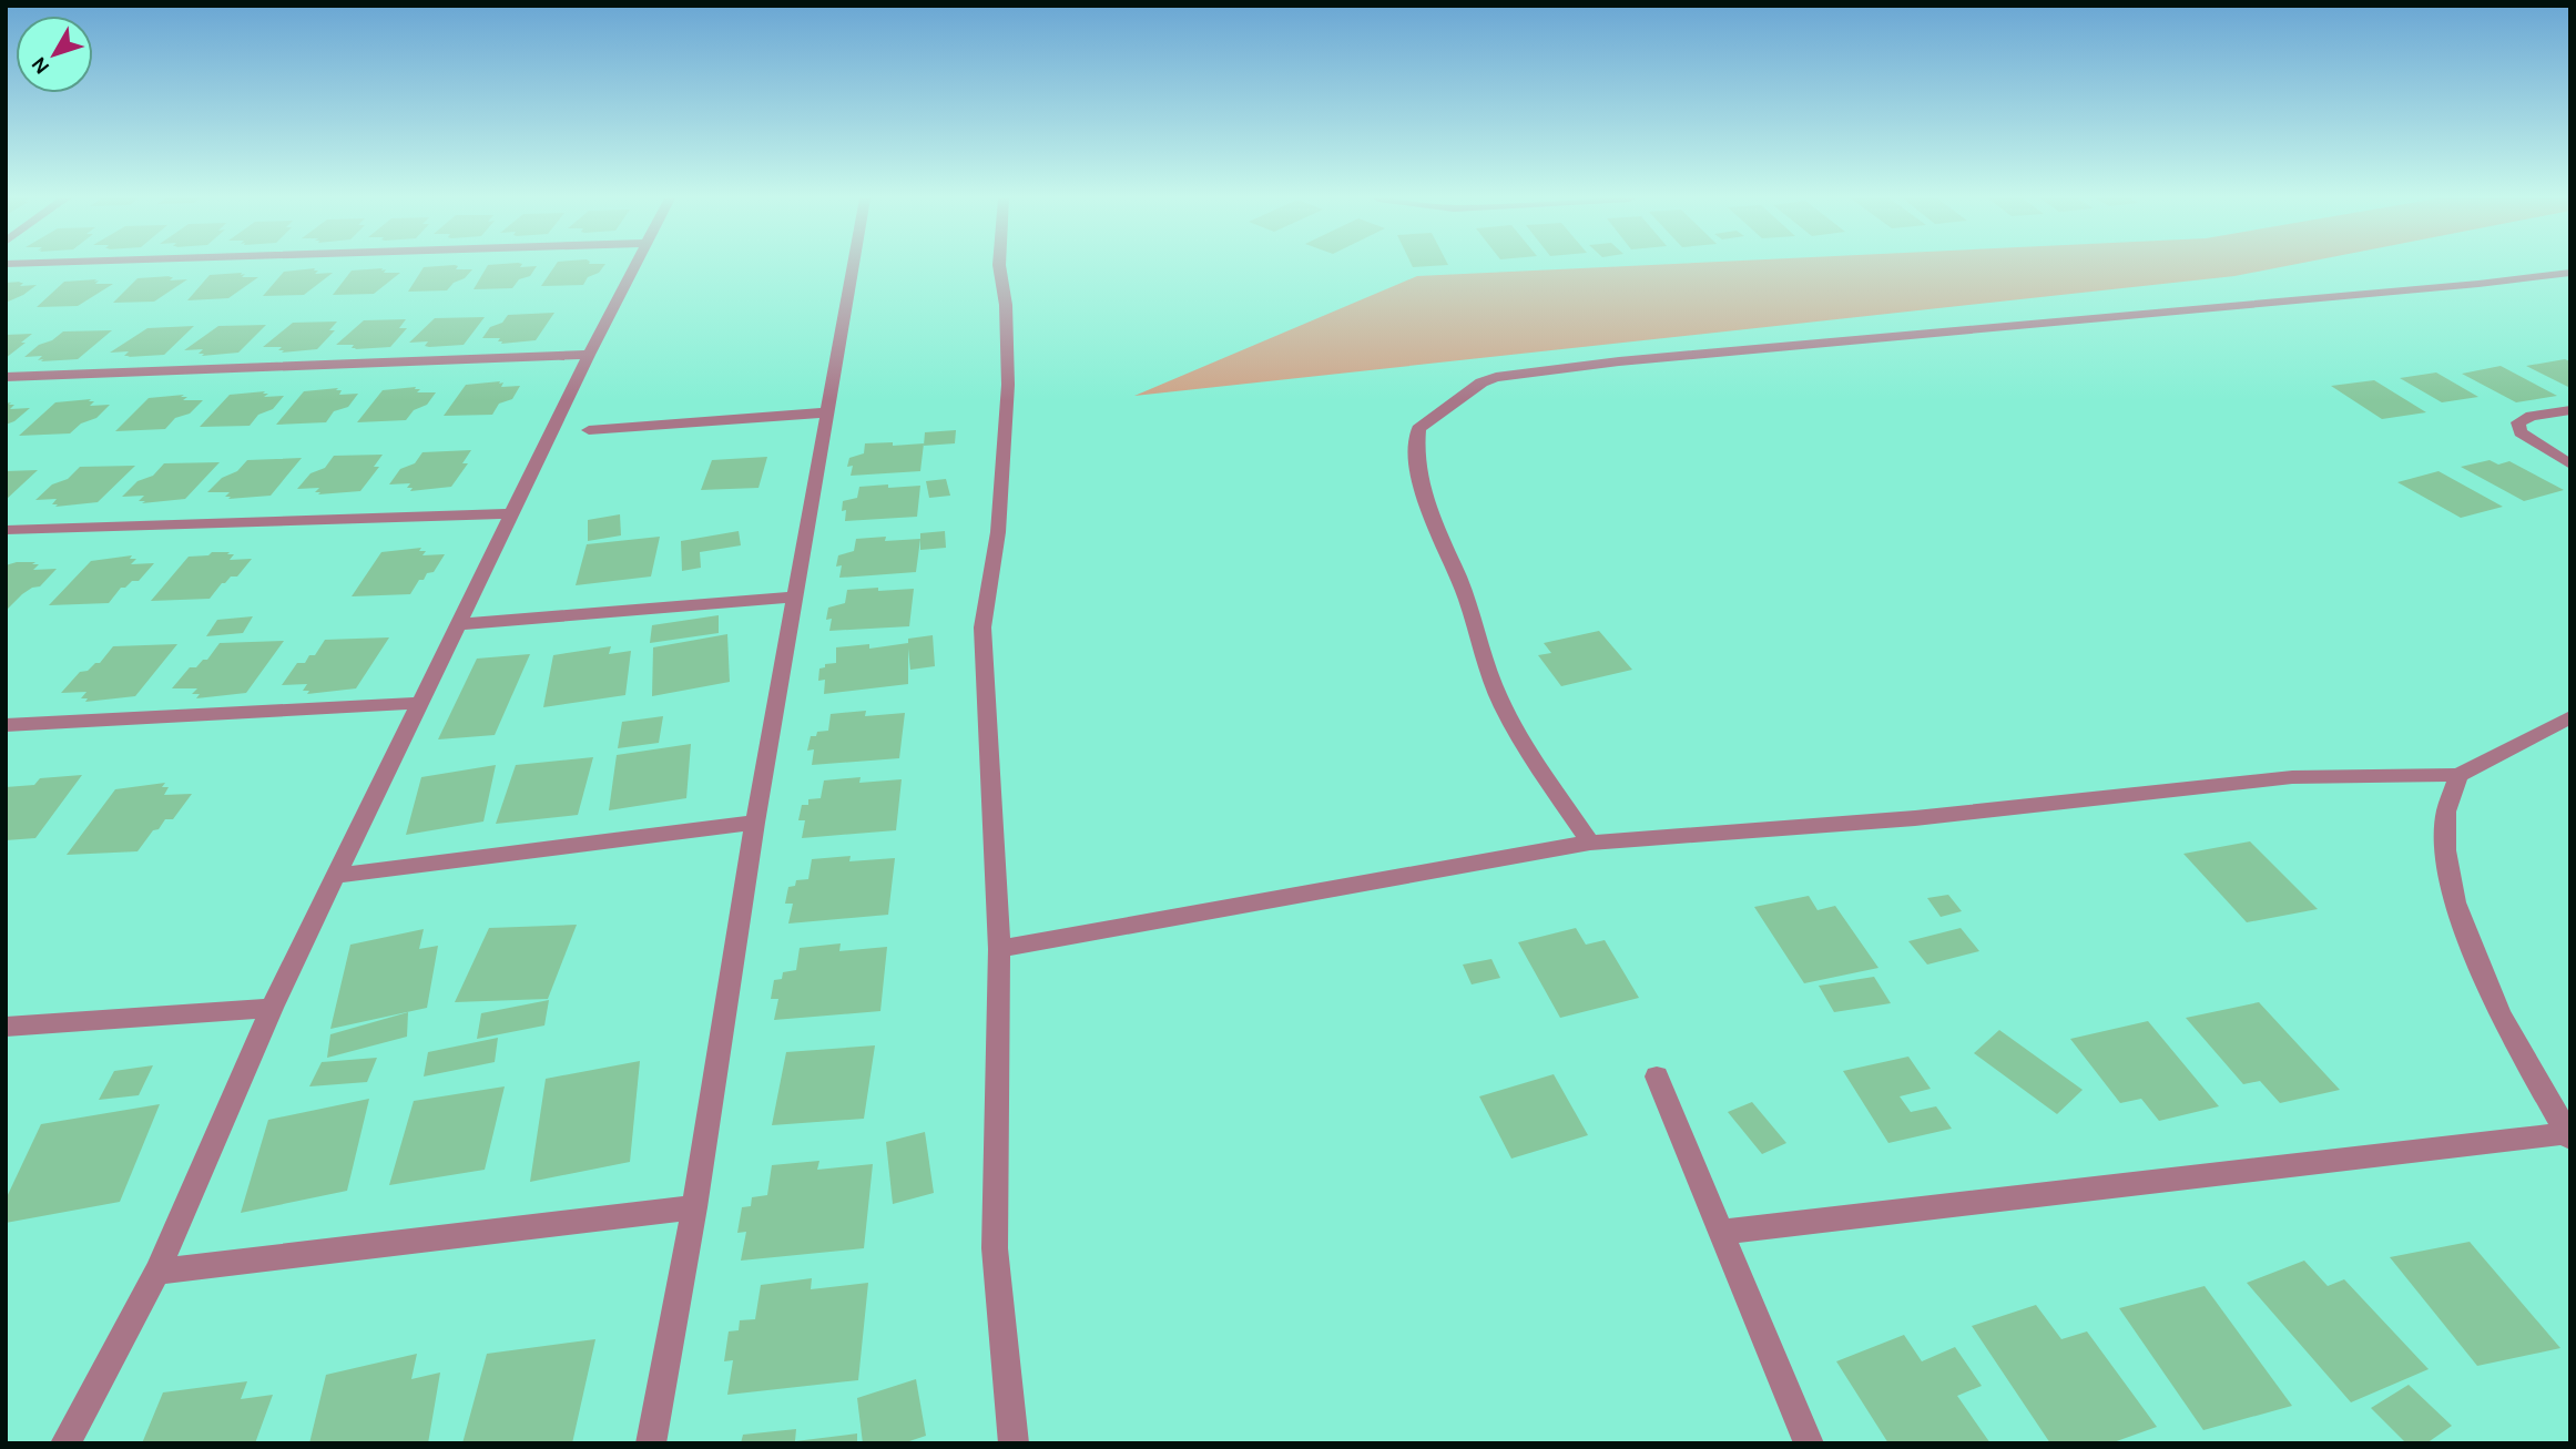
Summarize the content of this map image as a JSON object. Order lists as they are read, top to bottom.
{
  "north": "bottom left"
}
